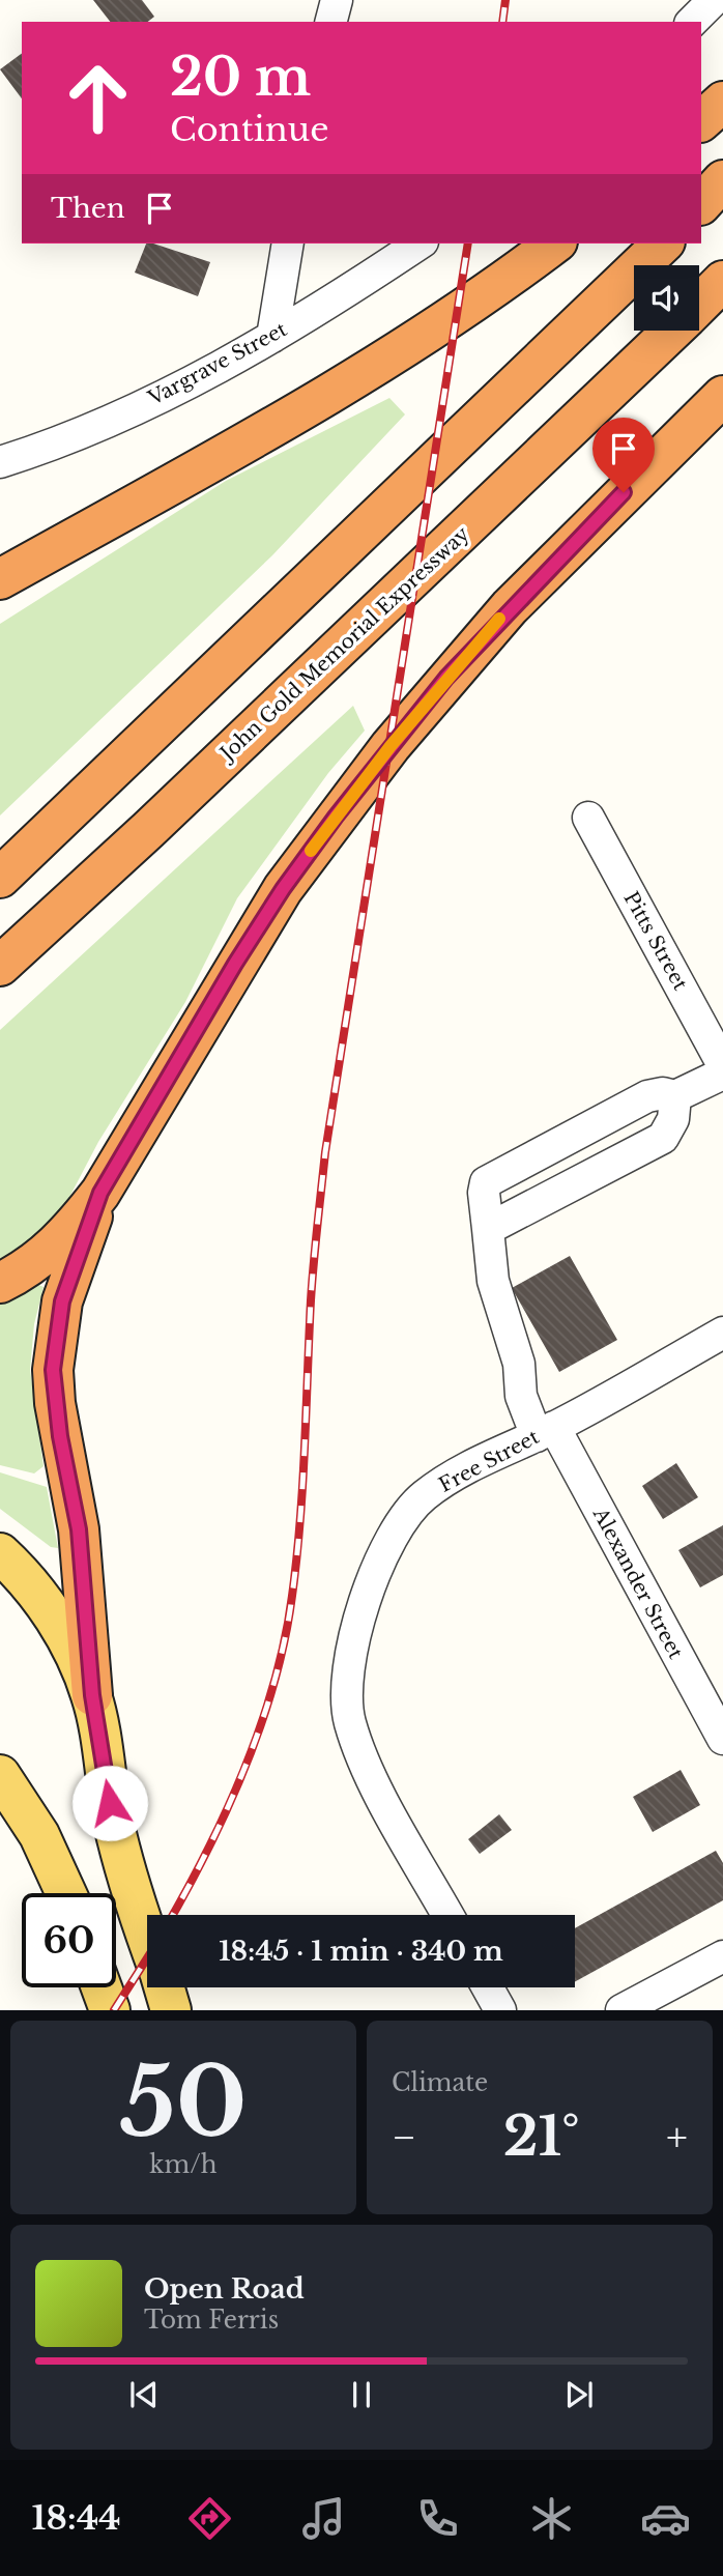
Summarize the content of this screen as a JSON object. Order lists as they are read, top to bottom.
{
  "streets": {
    "highway": ["John Gold Memorial Expressway"],
    "street": [
      "Vargrave Street",
      "Pitts Street",
      "Free Street",
      "Alexander Street"
    ]
  },
  "crossings": [
    ["Free Street", "Alexander Street"]
  ],
  "page": {
    "turn": ["20 m", "Continue"],
    "then": "Then",
    "limit": "60",
    "trip": "18:45 · 1 min · 340 m",
    "tile": [
      ["50", "km/h"],
      "Climate"
    ],
    "heat": ["−", "21°", "+"],
    "song": ["Open Road", "Tom Ferris"],
    "tabs": "18:44"
  }
}
